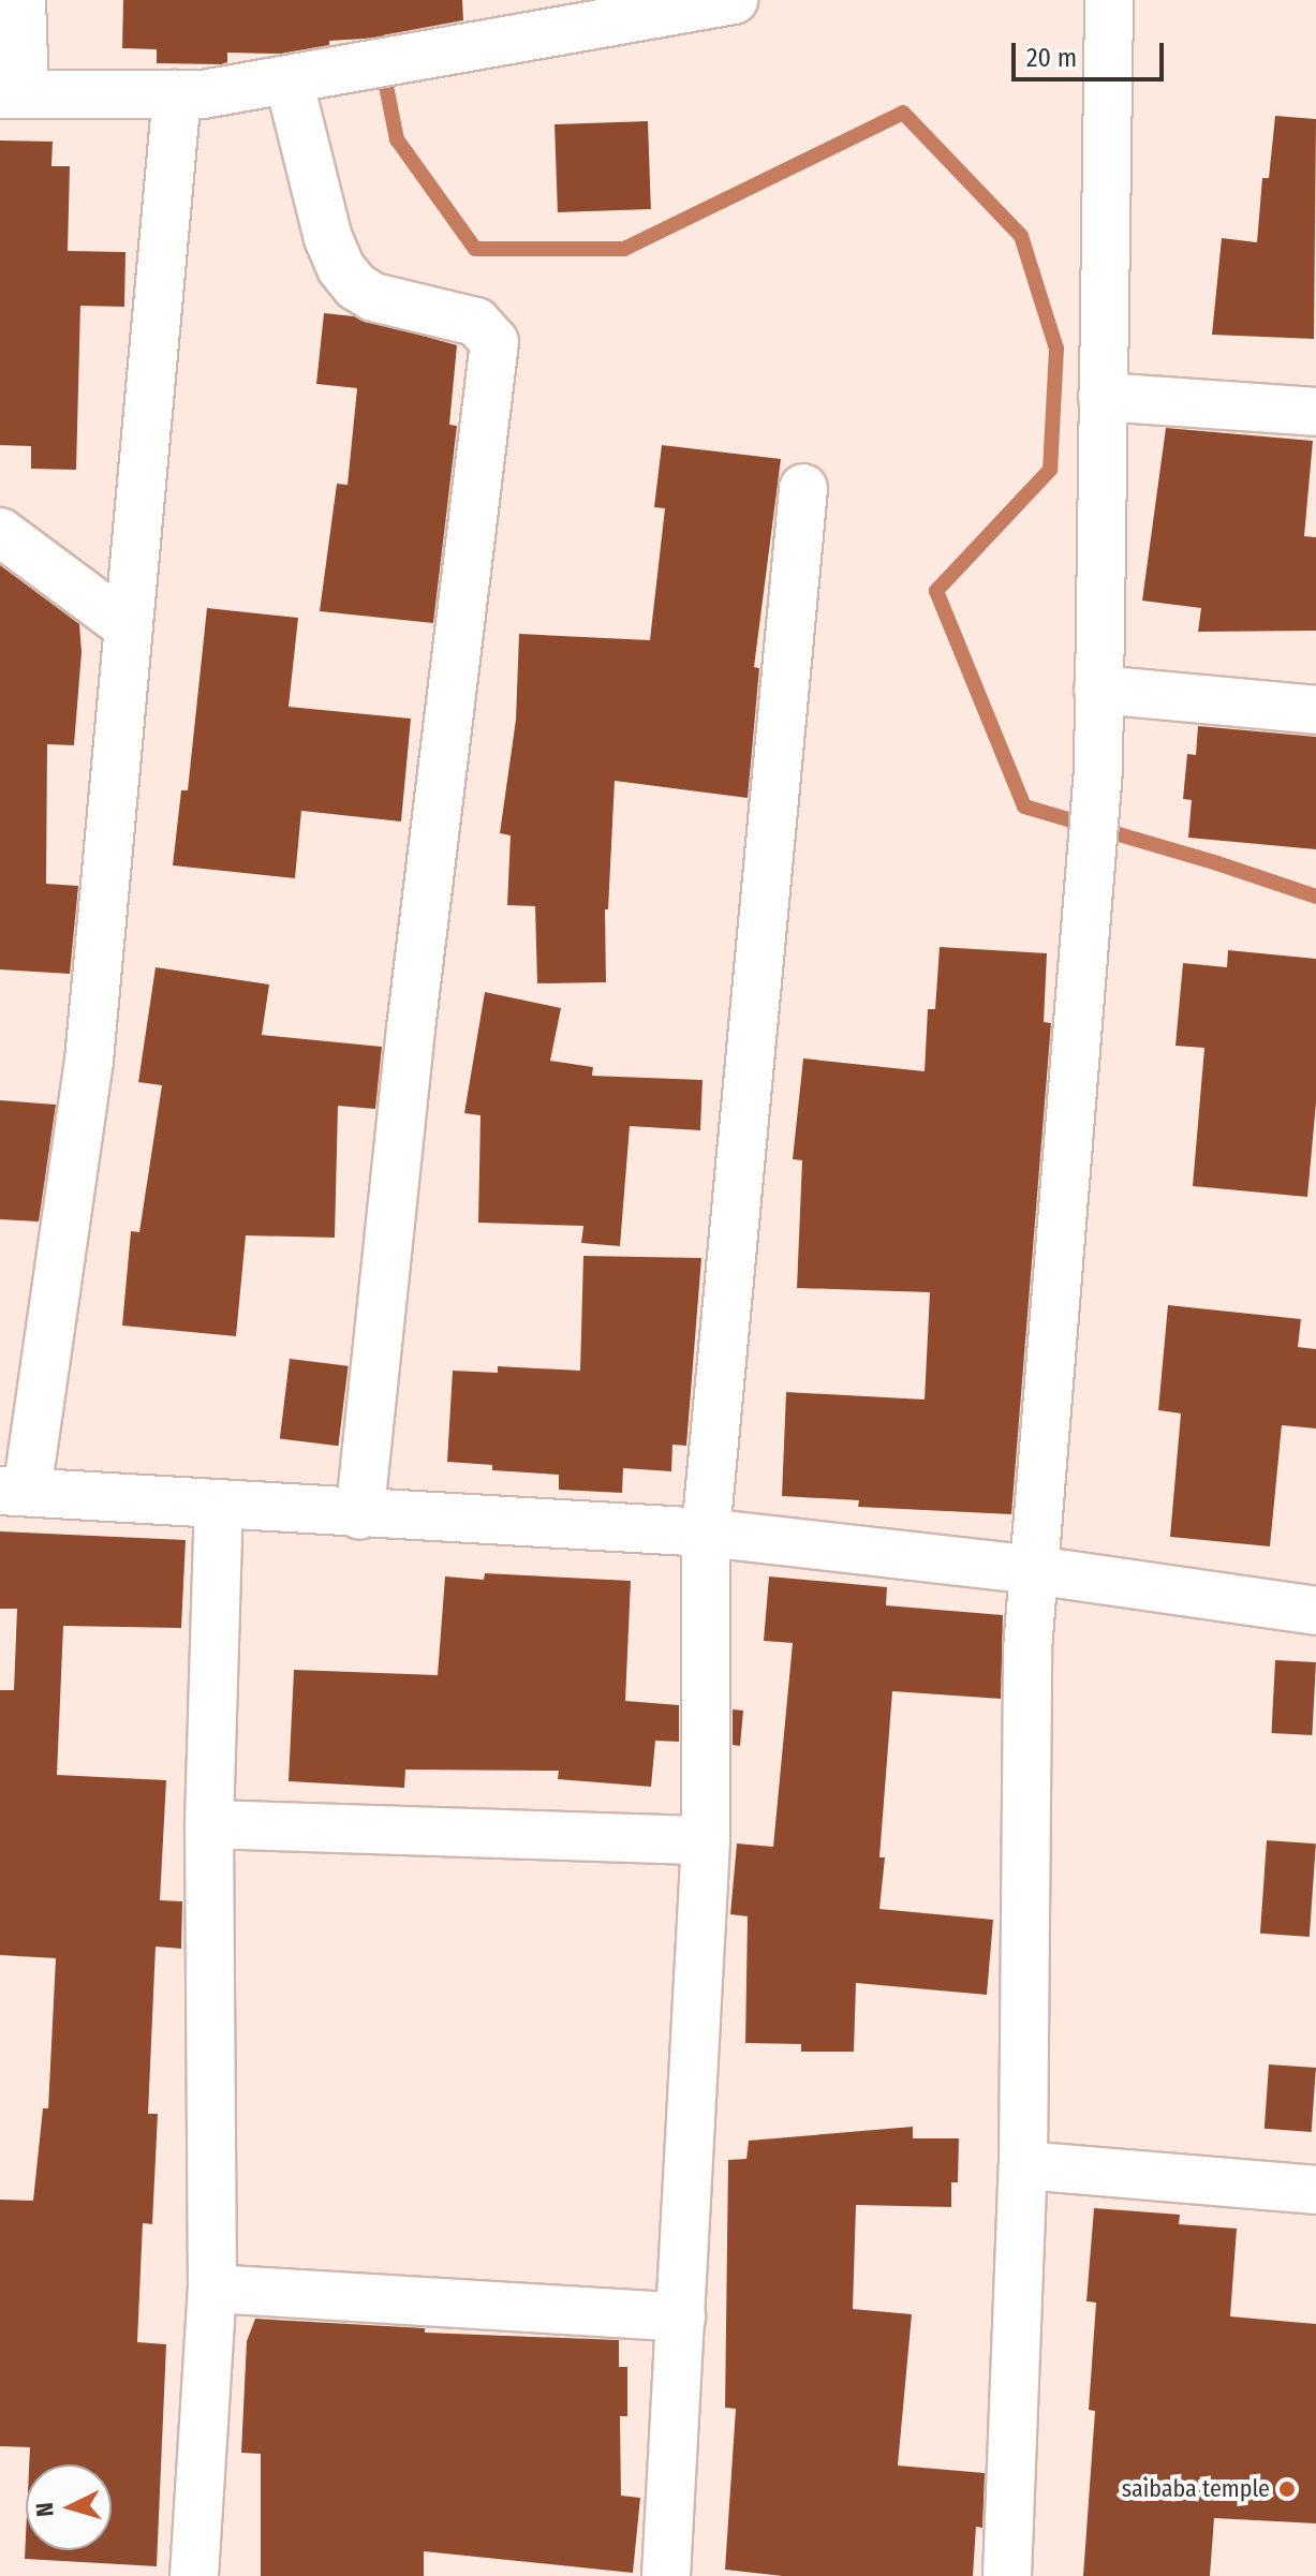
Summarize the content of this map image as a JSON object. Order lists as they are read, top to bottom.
{
  "places": ["saibaba temple"],
  "scale_bar": "20 m",
  "north": "left"
}
